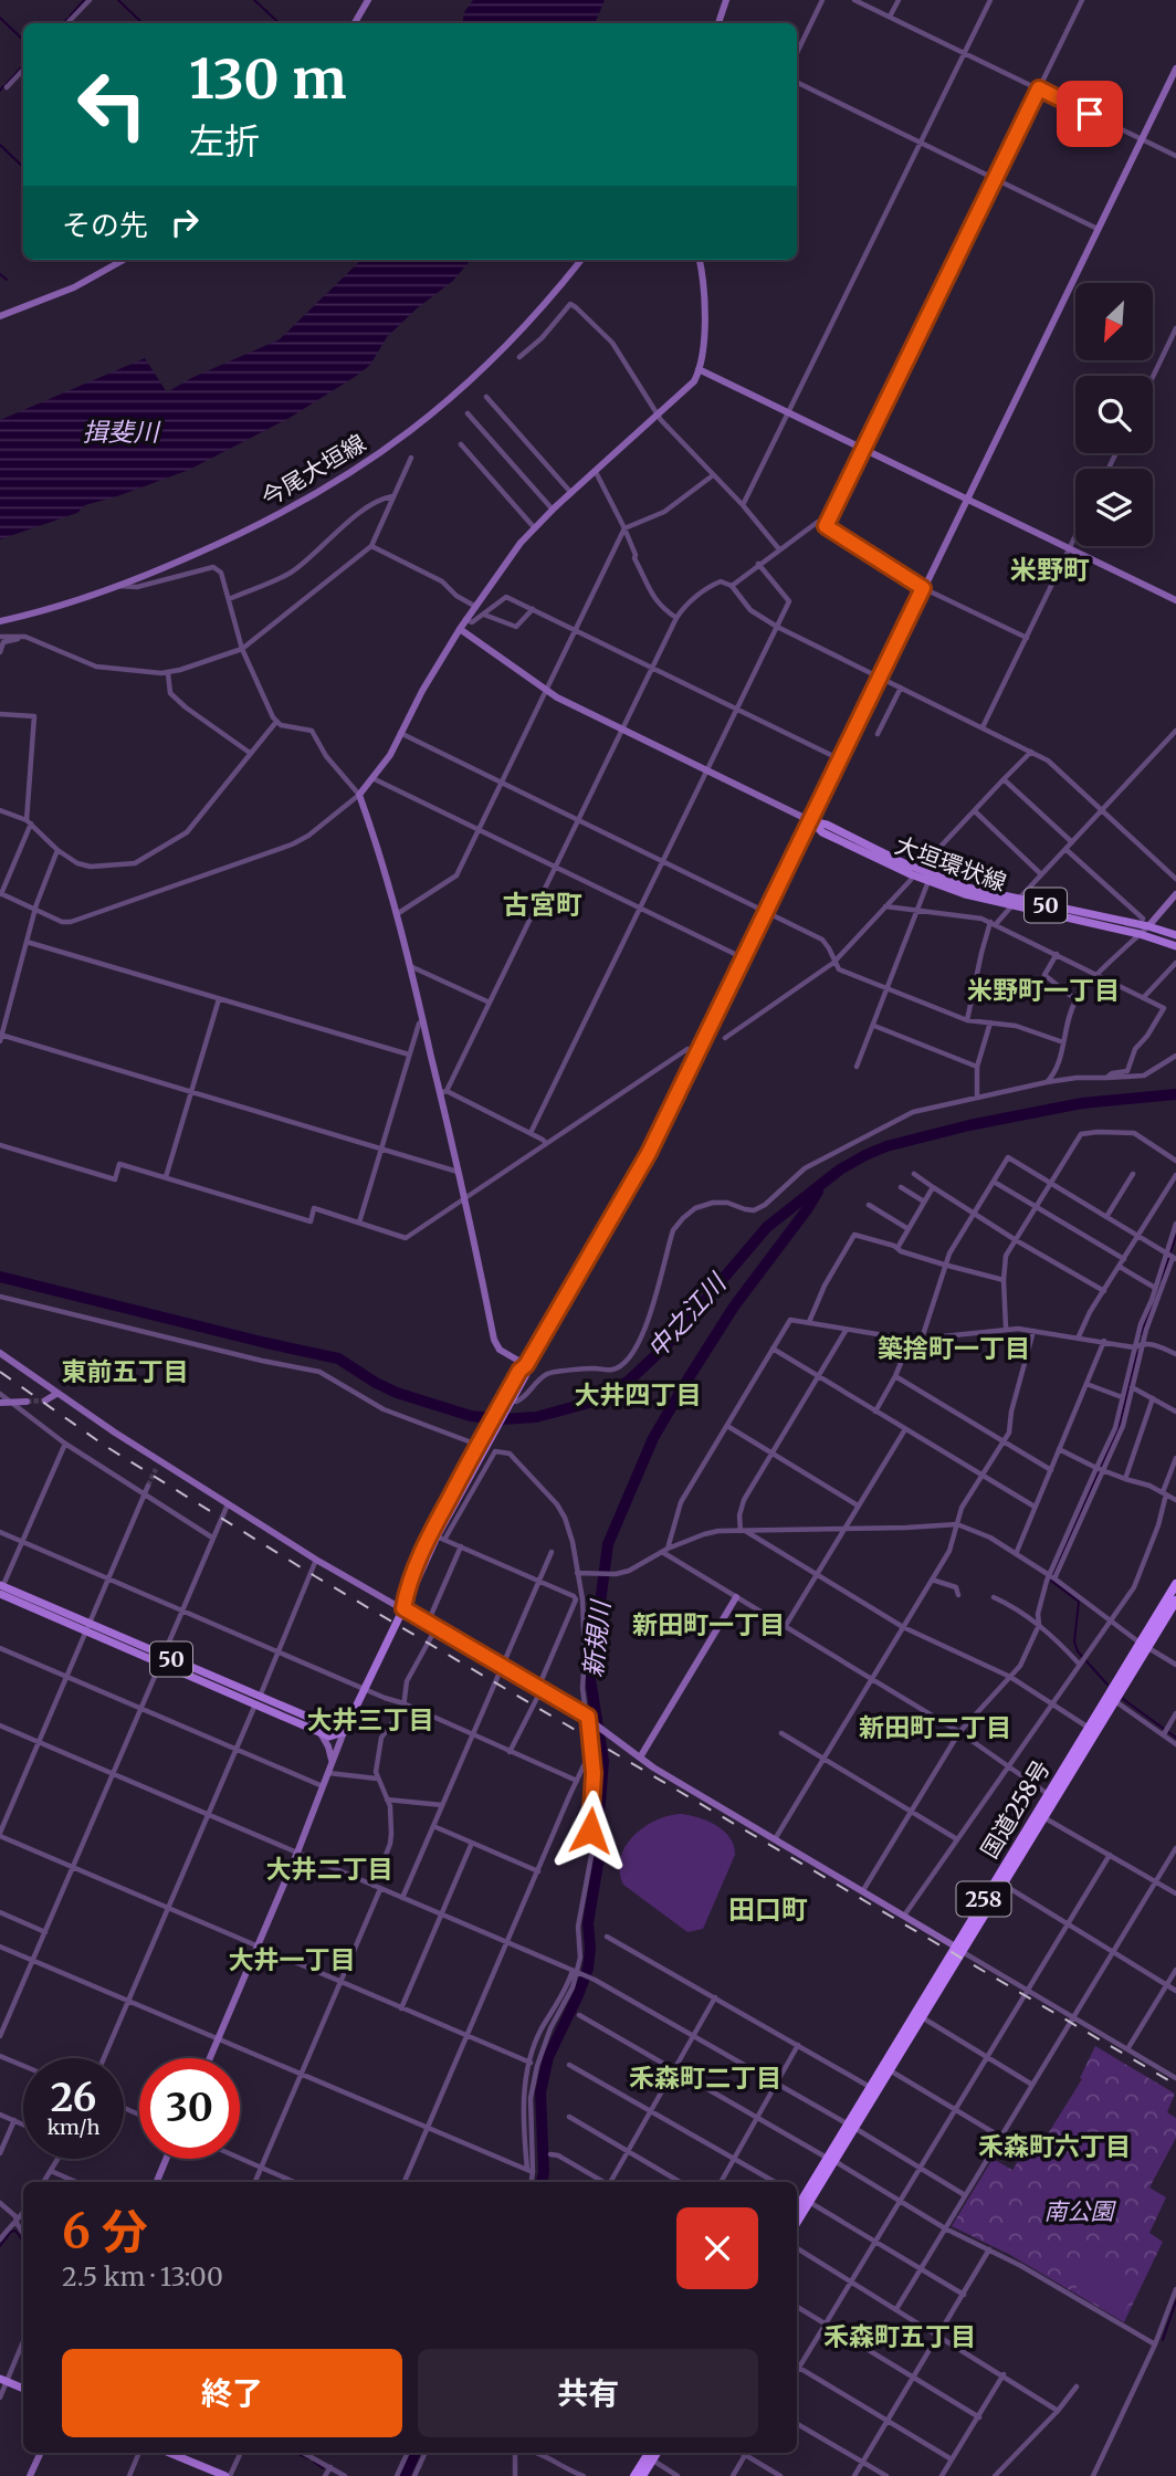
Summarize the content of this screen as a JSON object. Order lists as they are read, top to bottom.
{
  "streets": {
    "highway": ["国道258号", "258"],
    "main road": ["大垣環状線", "50"],
    "street": ["今尾大垣線"]
  },
  "districts": [
    "米野町",
    "古宮町",
    "米野町一丁目",
    "築捨町一丁目",
    "東前五丁目",
    "大井四丁目",
    "新田町一丁目",
    "大井三丁目",
    "新田町二丁目",
    "大井二丁目",
    "田口町",
    "大井一丁目",
    "禾森町二丁目",
    "禾森町六丁目",
    "禾森町五丁目"
  ],
  "water": ["揖斐川", "中之江川", "新規川"],
  "parks": ["南公園"],
  "north": "bottom left",
  "page": {
    "turn": ["130 m", "左折"],
    "then": "その先",
    "speed": "26 km/h",
    "limit": "30",
    "heading": ["6 分", "2.5 km · 13:00"],
    "buttons": ["終了", "共有"]
  }
}
